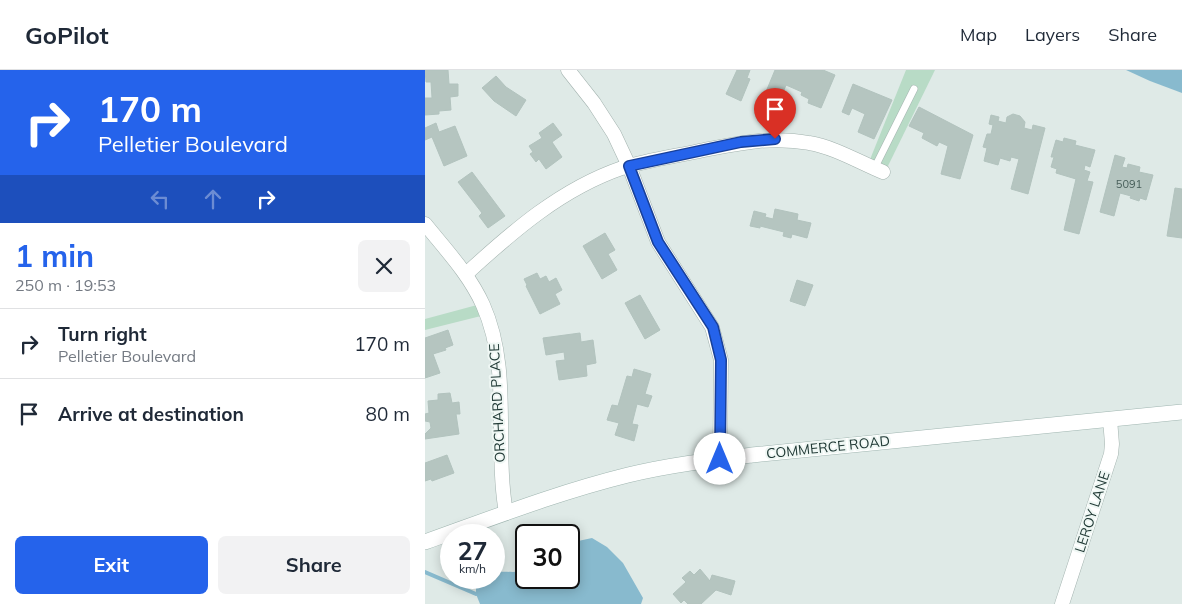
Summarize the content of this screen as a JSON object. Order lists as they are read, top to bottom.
{
  "streets": {
    "main road": ["COMMERCE ROAD"],
    "street": ["ORCHARD PLACE", "LEROY LANE"]
  },
  "crossings": [
    ["ORCHARD PLACE", "COMMERCE ROAD"],
    ["COMMERCE ROAD", "LEROY LANE"]
  ],
  "house_numbers": ["5091"],
  "page": {
    "header": "GoPilot",
    "nav": ["Map", "Layers", "Share"],
    "turn": ["170 m", "Pelletier Boulevard"],
    "heading": ["1 min", "250 m · 19:53"],
    "list": [
      {
        "name": "Turn right",
        "note": "Pelletier Boulevard",
        "value": "170 m"
      },
      {
        "name": "Arrive at destination",
        "value": "80 m"
      }
    ],
    "speed": "27 km/h",
    "limit": "30",
    "buttons": ["Exit", "Share"]
  }
}
